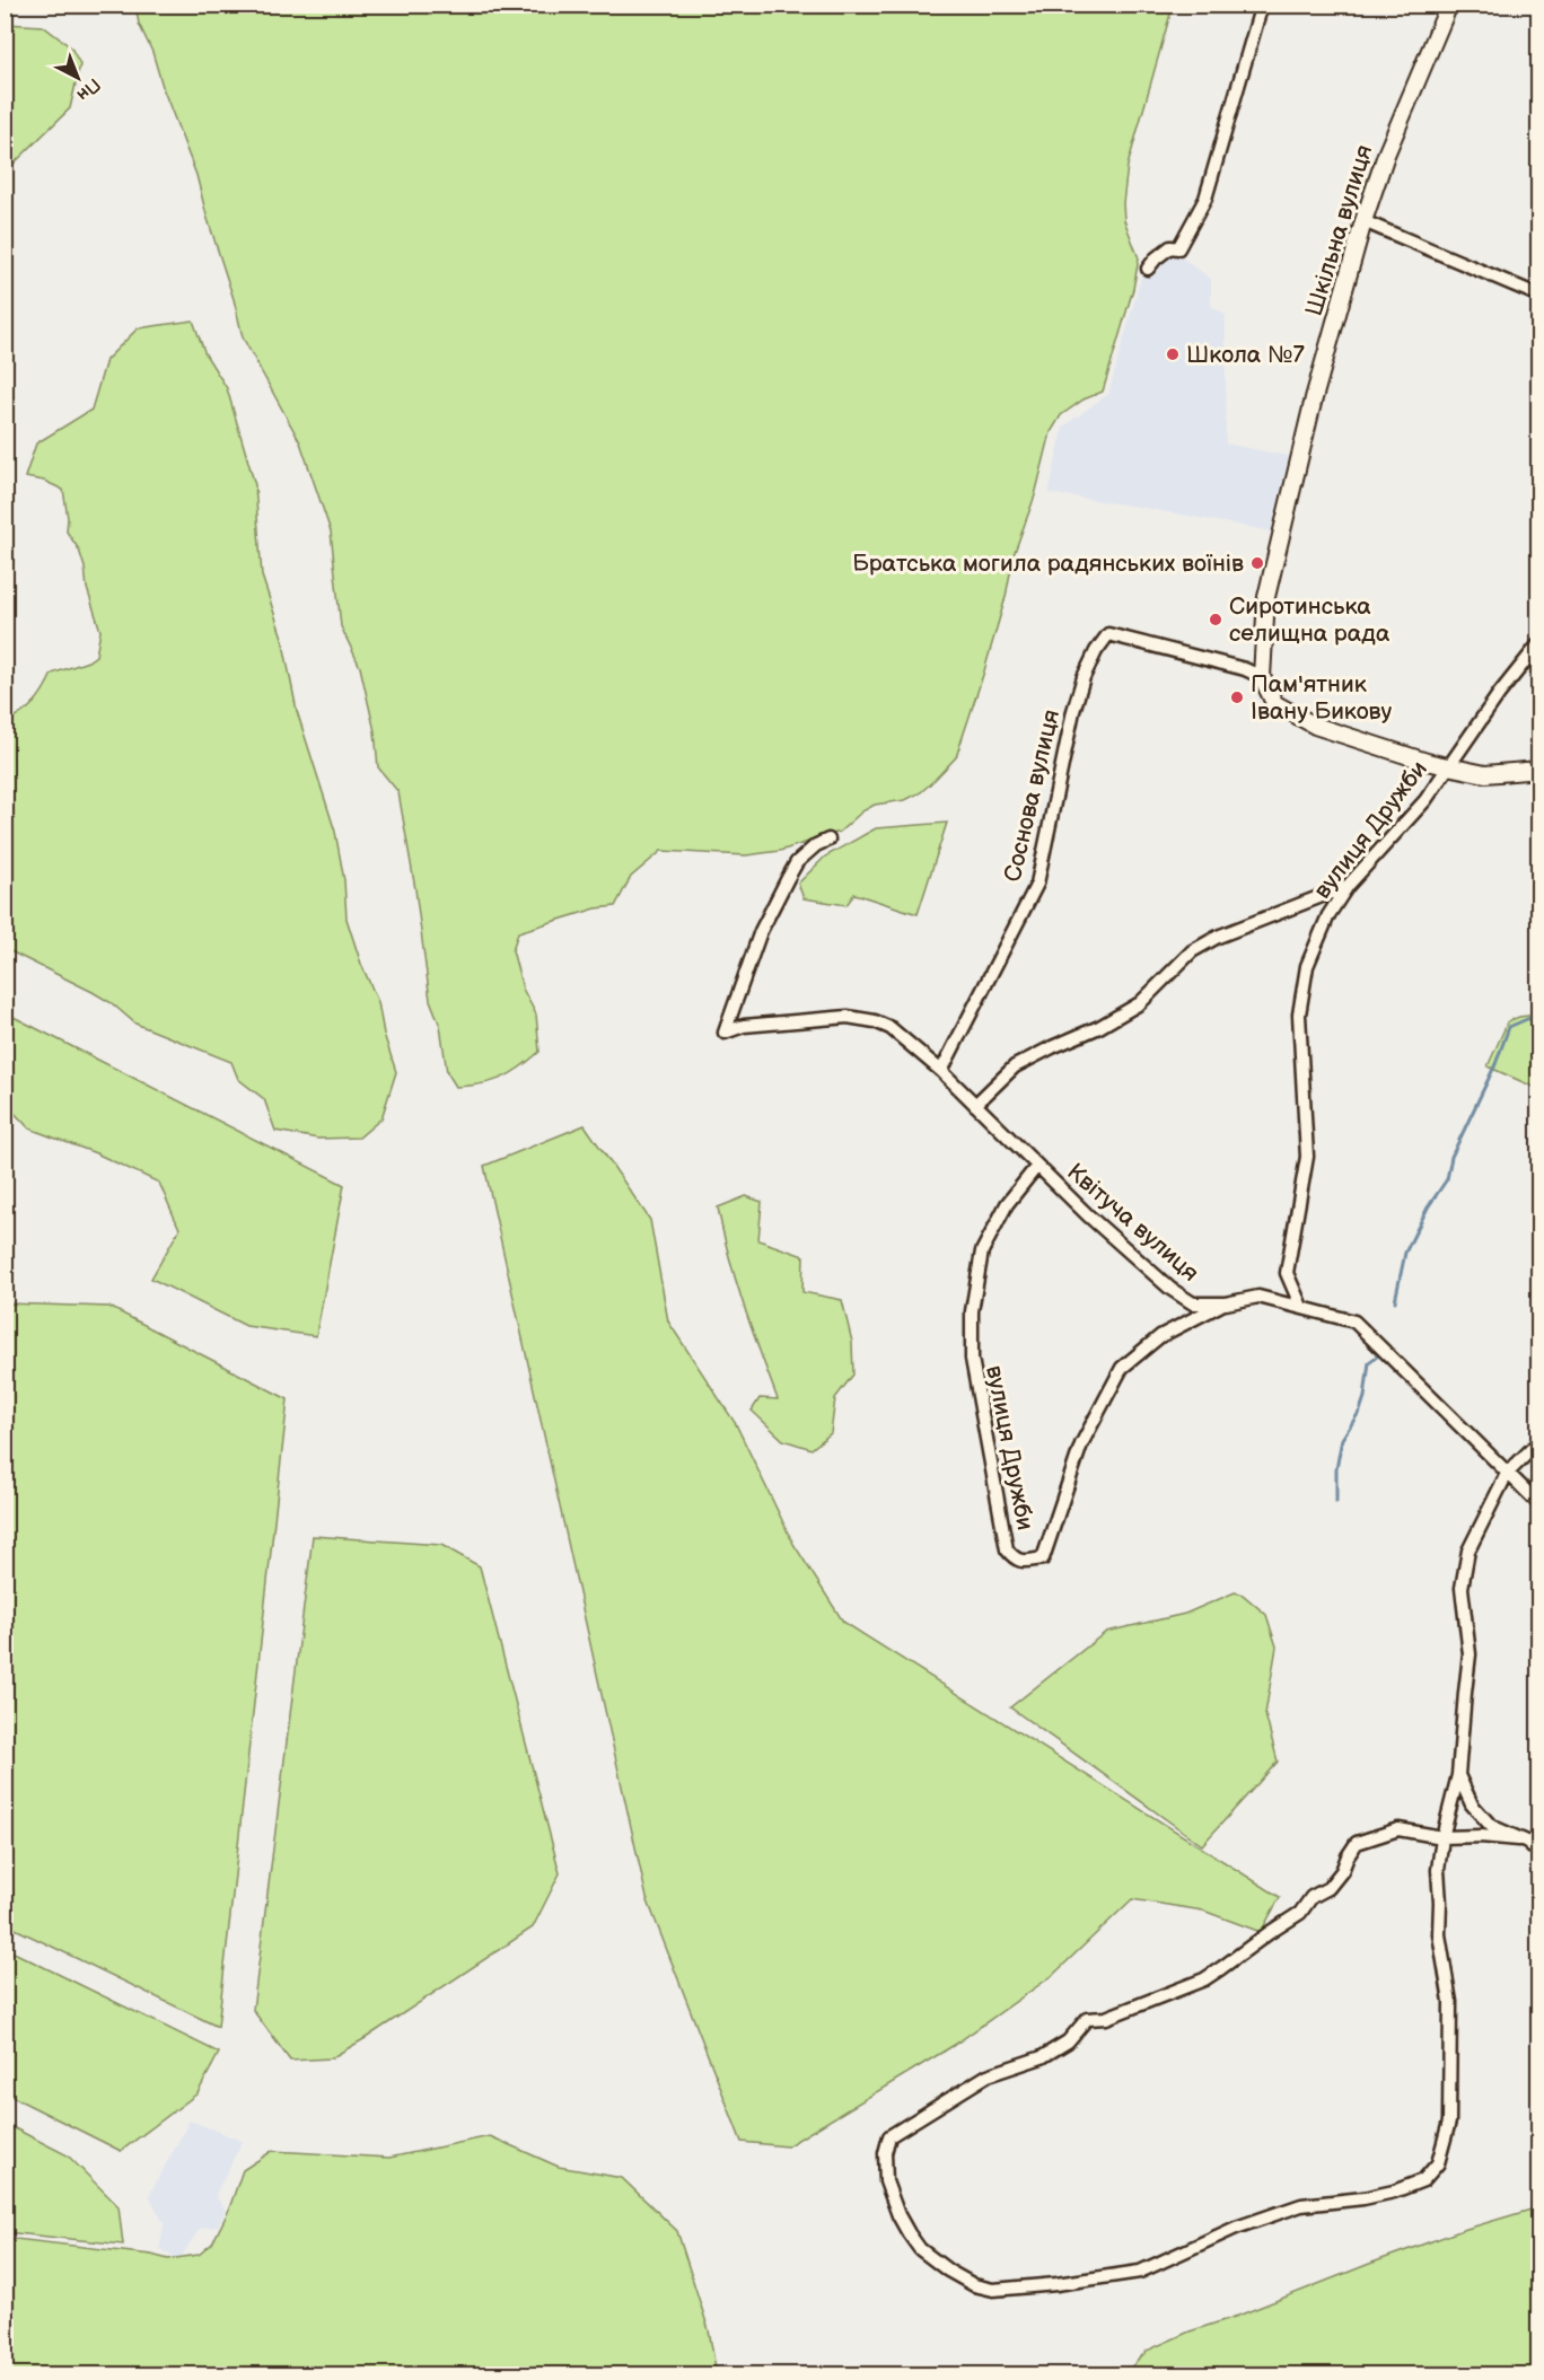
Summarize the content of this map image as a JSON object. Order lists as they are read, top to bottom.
{
  "streets": {
    "street": [
      "Шкільна вулиця",
      "Соснова вулиця",
      "вулиця Дружби",
      "Квітуча вулиця"
    ]
  },
  "crossings": [
    ["Шкільна вулиця", "Соснова вулиця"],
    ["Соснова вулиця", "Квітуча вулиця"],
    ["вулиця Дружби", "Квітуча вулиця"]
  ],
  "places": [
    "Школа №7",
    "Братська могила радянських воїнів",
    "Сиротинська селищна рада",
    "Пам'ятник Івану Бикову"
  ],
  "north": "bottom right"
}
